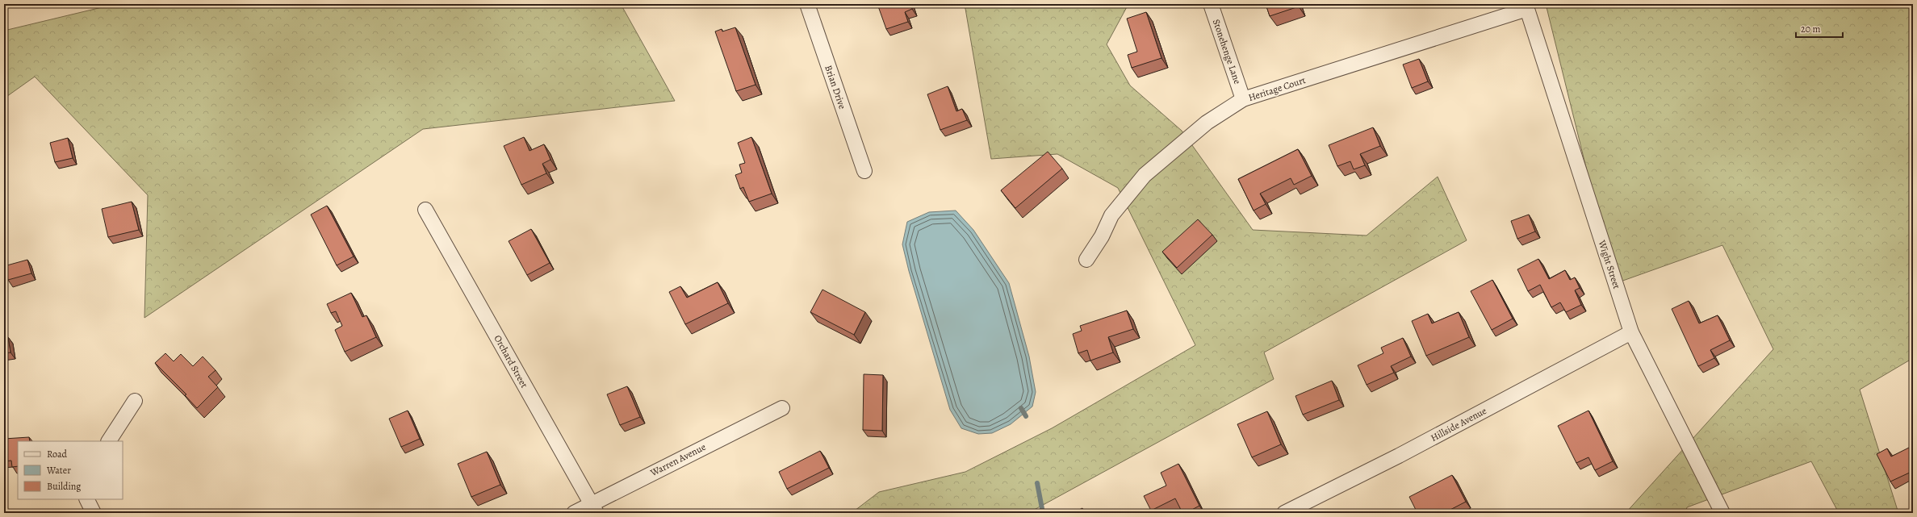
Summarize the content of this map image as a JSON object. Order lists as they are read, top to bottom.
{
  "streets": {
    "street": [
      "Stonehenge Lane",
      "Brian Drive",
      "Heritage Court",
      "Wight Street",
      "Orchard Street",
      "Hillside Avenue",
      "Warren Avenue"
    ]
  },
  "crossings": [
    ["Stonehenge Lane", "Heritage Court"],
    ["Heritage Court", "Wight Street"],
    ["Wight Street", "Hillside Avenue"],
    ["Orchard Street", "Warren Avenue"]
  ],
  "legend": ["Road", "Water", "Building"],
  "scale_bar": "20 m"
}
